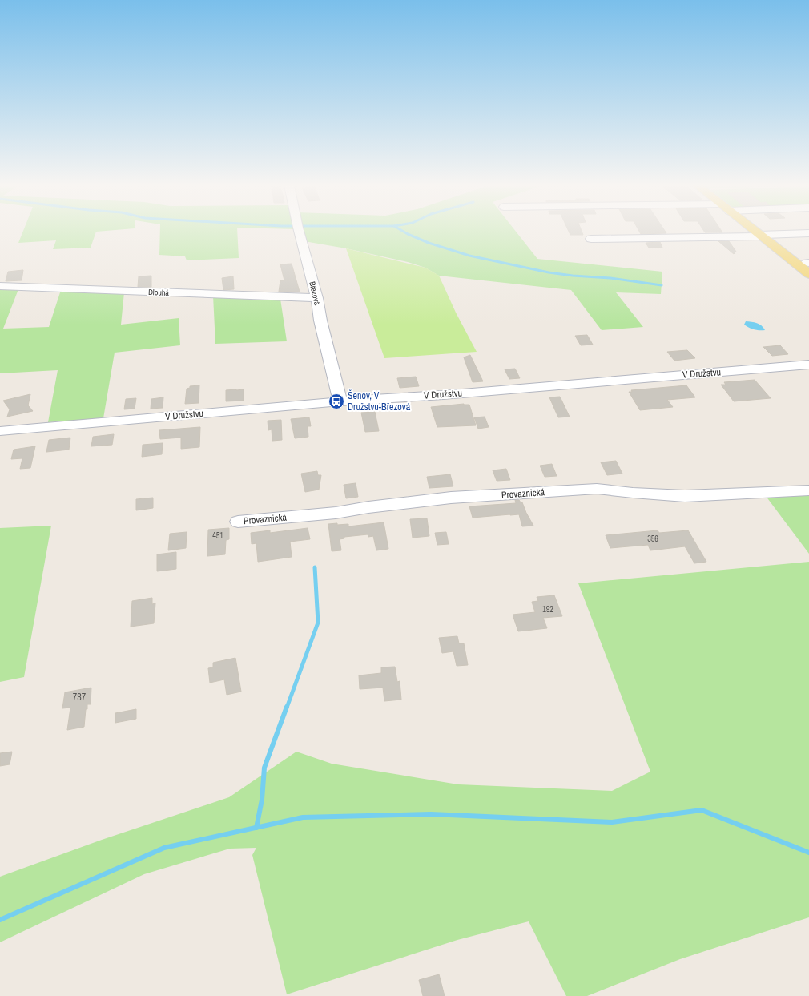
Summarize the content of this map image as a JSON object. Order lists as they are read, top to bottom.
{
  "streets": {
    "street": [
      "Dlouhá",
      "Březová",
      "V Družstvu",
      "Provaznická"
    ]
  },
  "crossings": [
    ["Dlouhá", "Březová"],
    ["Březová", "V Družstvu"]
  ],
  "places": {
    "bus stop": ["Šenov, V Družstvu-Březová"]
  },
  "house_numbers": [
    "451",
    "356",
    "192",
    "737"
  ]
}
